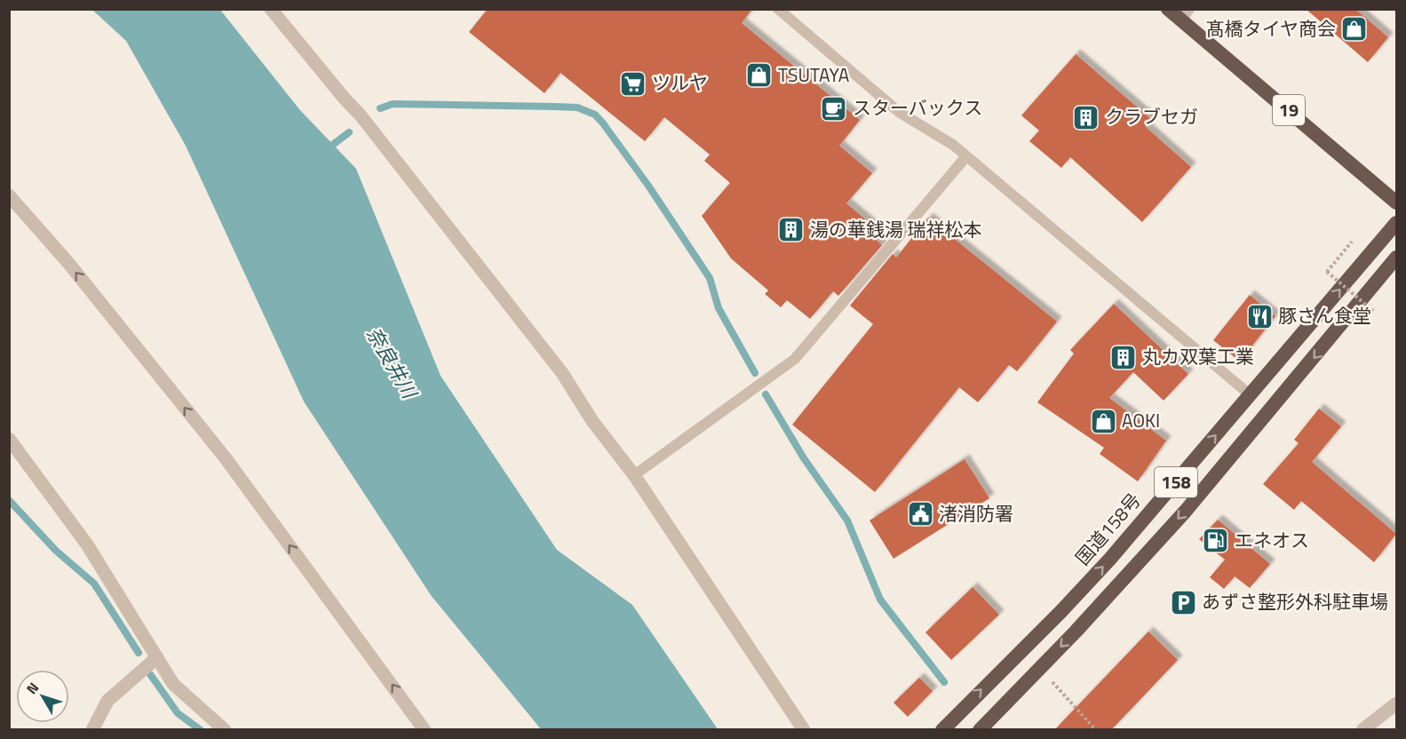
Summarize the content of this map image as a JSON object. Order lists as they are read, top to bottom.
{
  "streets": {
    "highway": ["19", "158", "国道158号"]
  },
  "water": ["奈良井川"],
  "places": {
    "shop": ["髙橋タイヤ商会", "TSUTAYA", "AOKI"],
    "supermarket": ["ツルヤ"],
    "cafe": ["スターバックス"],
    "building": ["クラブセガ", "湯の華銭湯 瑞祥松本", "丸カ双葉工業"],
    "restaurant": ["豚さん食堂"],
    "public building": ["渚消防署"],
    "fuel station": ["エネオス"],
    "parking": ["あずさ整形外科駐車場"]
  },
  "north": "top left"
}
